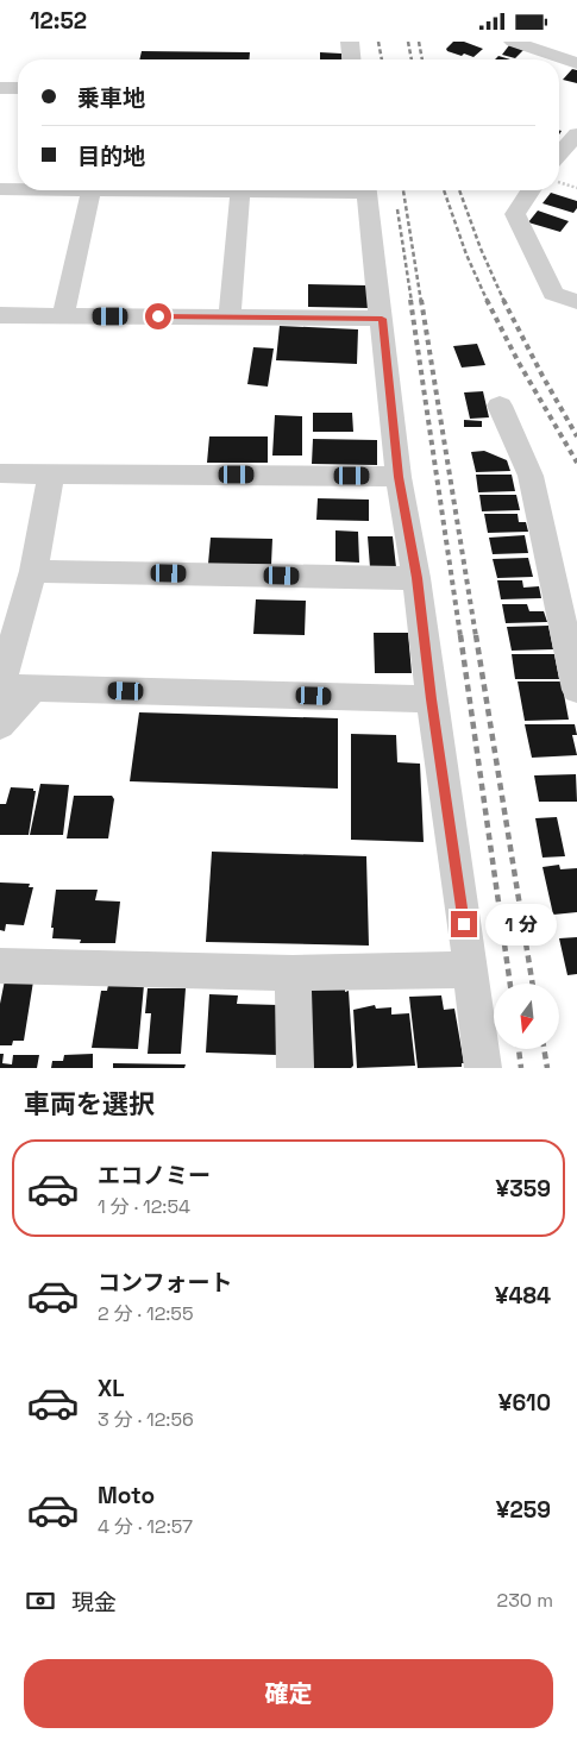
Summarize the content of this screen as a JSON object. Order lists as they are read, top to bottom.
{
  "north": "bottom",
  "page": {
    "status": "12:52",
    "banner": ["乗車地", "目的地"],
    "bubble": "1 分",
    "heading": "車両を選択",
    "list": [
      {
        "name": "エコノミー",
        "note": "1 分 · 12:54",
        "value": "¥359"
      },
      {
        "name": "コンフォート",
        "note": "2 分 · 12:55",
        "value": "¥484"
      },
      {
        "name": "XL",
        "note": "3 分 · 12:56",
        "value": "¥610"
      },
      {
        "name": "Moto",
        "note": "4 分 · 12:57",
        "value": "¥259"
      }
    ],
    "pay": ["現金", "230 m"],
    "buttons": "確定"
  }
}
